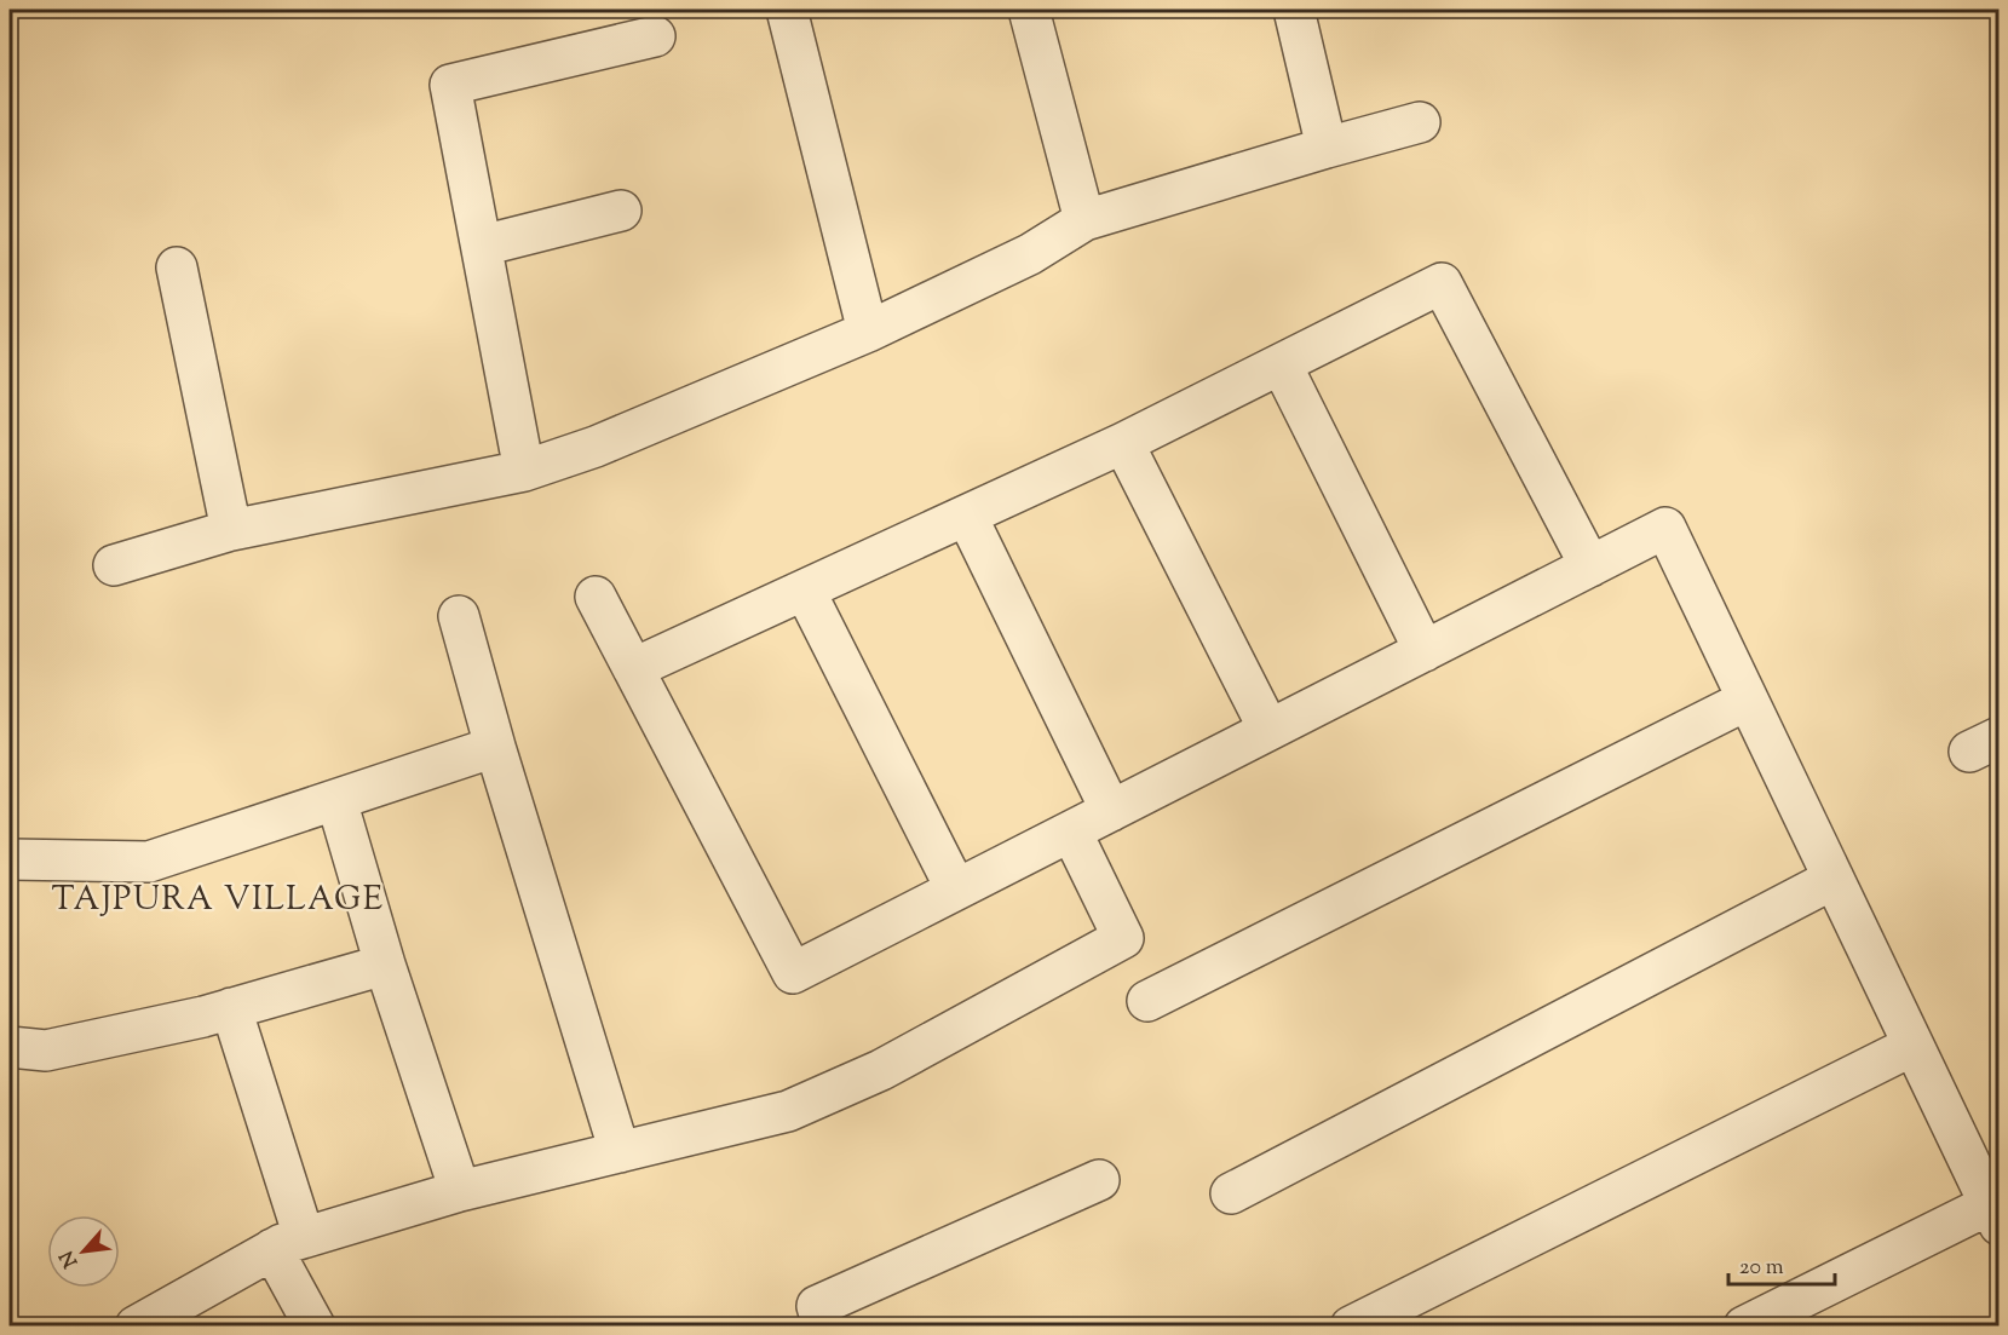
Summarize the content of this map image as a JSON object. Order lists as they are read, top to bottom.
{
  "districts": ["TAJPURA VILLAGE"],
  "scale_bar": "20 m",
  "north": "bottom left"
}
